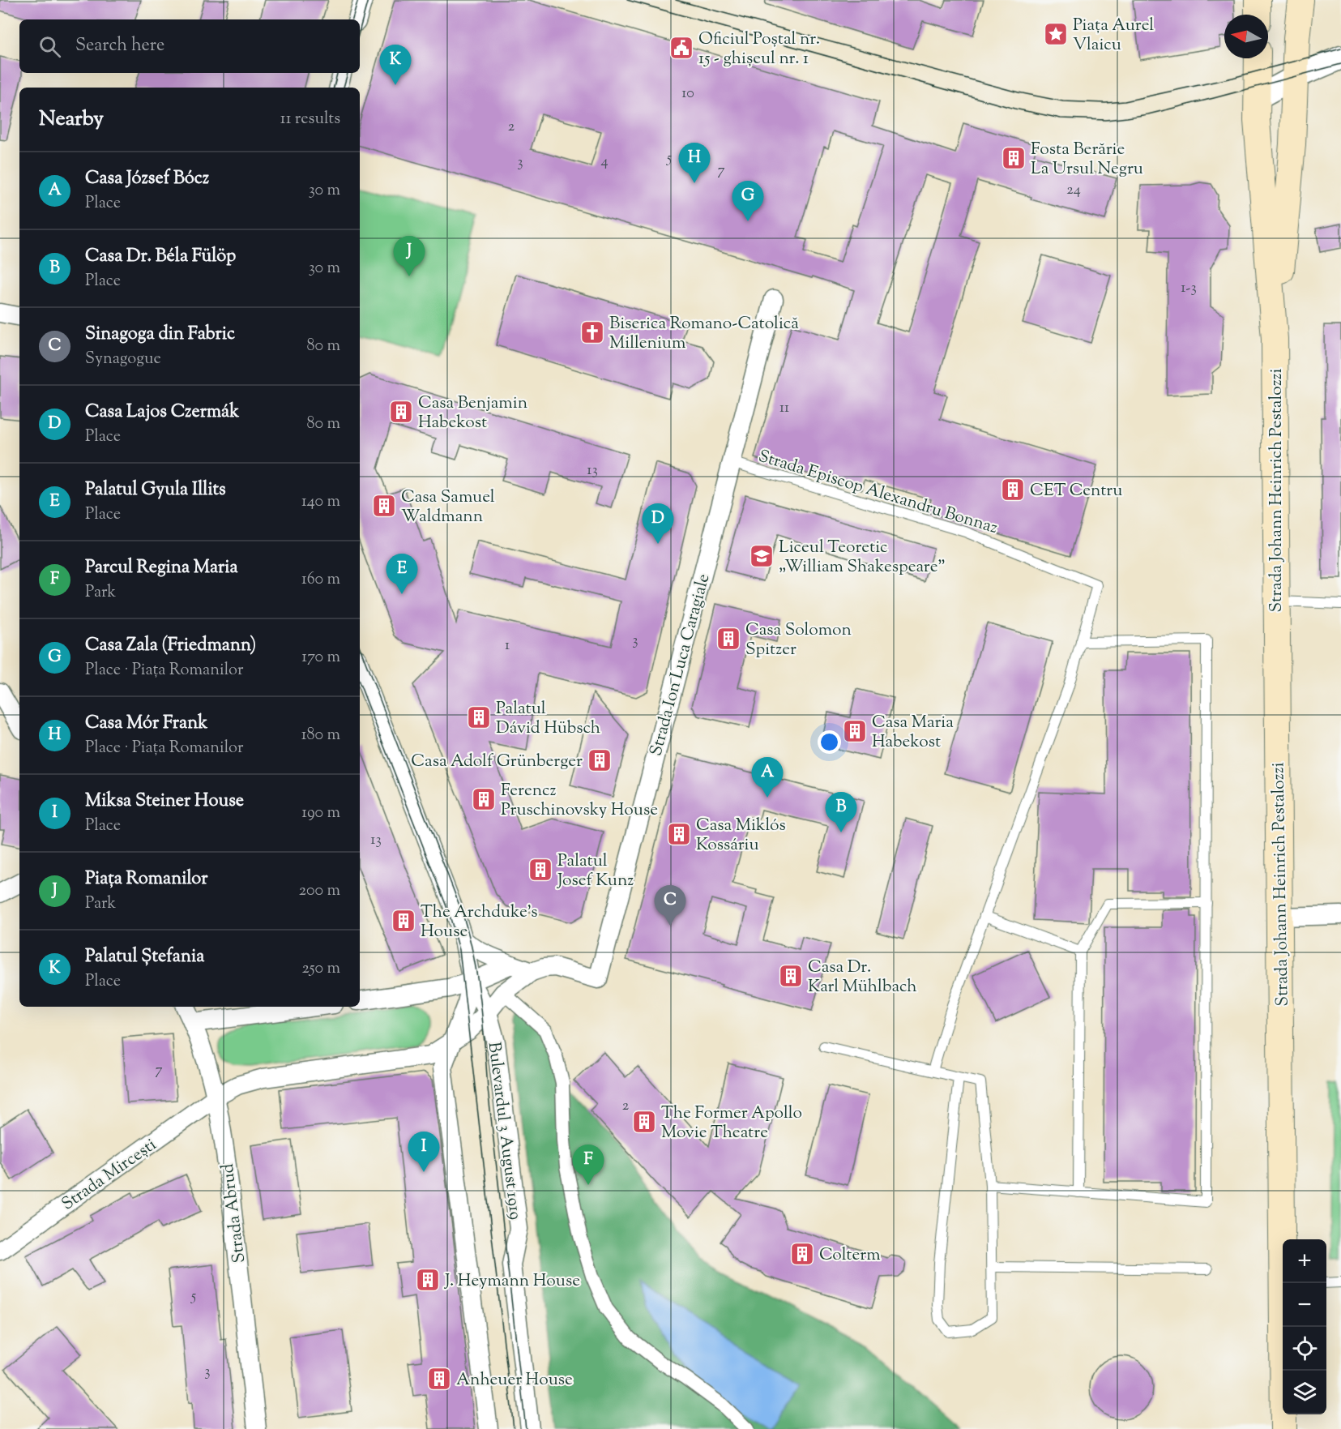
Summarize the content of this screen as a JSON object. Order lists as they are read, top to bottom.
{
  "streets": {
    "main road": ["Strada Johann Heinrich Pestalozzi"],
    "street": [
      "Strada Ion Luca Caragiale",
      "Bulevardul 3 August 1919",
      "Strada Mircești",
      "Strada Abrud"
    ],
    "lane": ["Strada Episcop Alexandru Bonnaz"]
  },
  "crossings": [
    ["Strada Episcop Alexandru Bonnaz", "Strada Ion Luca Caragiale"],
    ["Strada Ion Luca Caragiale", "Strada Mircești"],
    ["Bulevardul 3 August 1919", "Strada Mircești"],
    ["Strada Mircești", "Strada Abrud"]
  ],
  "places": {
    "place": ["Piața Aurel Vlaicu"],
    "public building": ["Oficiul Poștal nr. 15 - ghișeul nr. 1"],
    "building": [
      "Fosta Berărie La Ursul Negru",
      "Casa Benjamin Habekost",
      "CET Centru",
      "Casa Samuel Waldmann",
      "Casa Solomon Spitzer",
      "Palatul Dávid Hübsch",
      "Casa Maria Habekost",
      "Casa Adolf Grünberger",
      "Ferencz Pruschinovsky House",
      "Casa Miklós Kossáriu",
      "Palatul Josef Kunz",
      "The Archduke's House",
      "Casa Dr. Karl Mühlbach",
      "The Former Apollo Movie Theatre",
      "Colterm",
      "J. Heymann House",
      "Anheuer House"
    ],
    "church": ["Biserica Romano-Catolică Millenium"],
    "school or university": ["Liceul Teoretic „William Shakespeare”"]
  },
  "house_numbers": [
    "10",
    "2",
    "5",
    "4",
    "3",
    "7",
    "24",
    "1-3",
    "11",
    "13",
    "3",
    "1",
    "13",
    "7",
    "2",
    "5",
    "3"
  ],
  "north": "left",
  "page": {
    "search": "Search here",
    "pins": [
      "K",
      "H",
      "G",
      "J",
      "D",
      "E",
      "A",
      "B",
      "C",
      "I",
      "F"
    ],
    "heading": ["Nearby", "11 results"],
    "list": [
      {
        "mark": "A",
        "name": "Casa József Bócz",
        "note": "Place",
        "value": "30 m"
      },
      {
        "mark": "B",
        "name": "Casa Dr. Béla Fülöp",
        "note": "Place",
        "value": "30 m"
      },
      {
        "mark": "C",
        "name": "Sinagoga din Fabric",
        "note": "Synagogue",
        "value": "80 m"
      },
      {
        "mark": "D",
        "name": "Casa Lajos Czermák",
        "note": "Place",
        "value": "80 m"
      },
      {
        "mark": "E",
        "name": "Palatul Gyula Illits",
        "note": "Place",
        "value": "140 m"
      },
      {
        "mark": "F",
        "name": "Parcul Regina Maria",
        "note": "Park",
        "value": "160 m"
      },
      {
        "mark": "G",
        "name": "Casa Zala (Friedmann)",
        "note": "Place · Piața Romanilor",
        "value": "170 m"
      },
      {
        "mark": "H",
        "name": "Casa Mór Frank",
        "note": "Place · Piața Romanilor",
        "value": "180 m"
      },
      {
        "mark": "I",
        "name": "Miksa Steiner House",
        "note": "Place",
        "value": "190 m"
      },
      {
        "mark": "J",
        "name": "Piața Romanilor",
        "note": "Park",
        "value": "200 m"
      },
      {
        "mark": "K",
        "name": "Palatul Ștefania",
        "note": "Place",
        "value": "250 m"
      }
    ],
    "map_buttons": ["+", "−"]
  }
}
